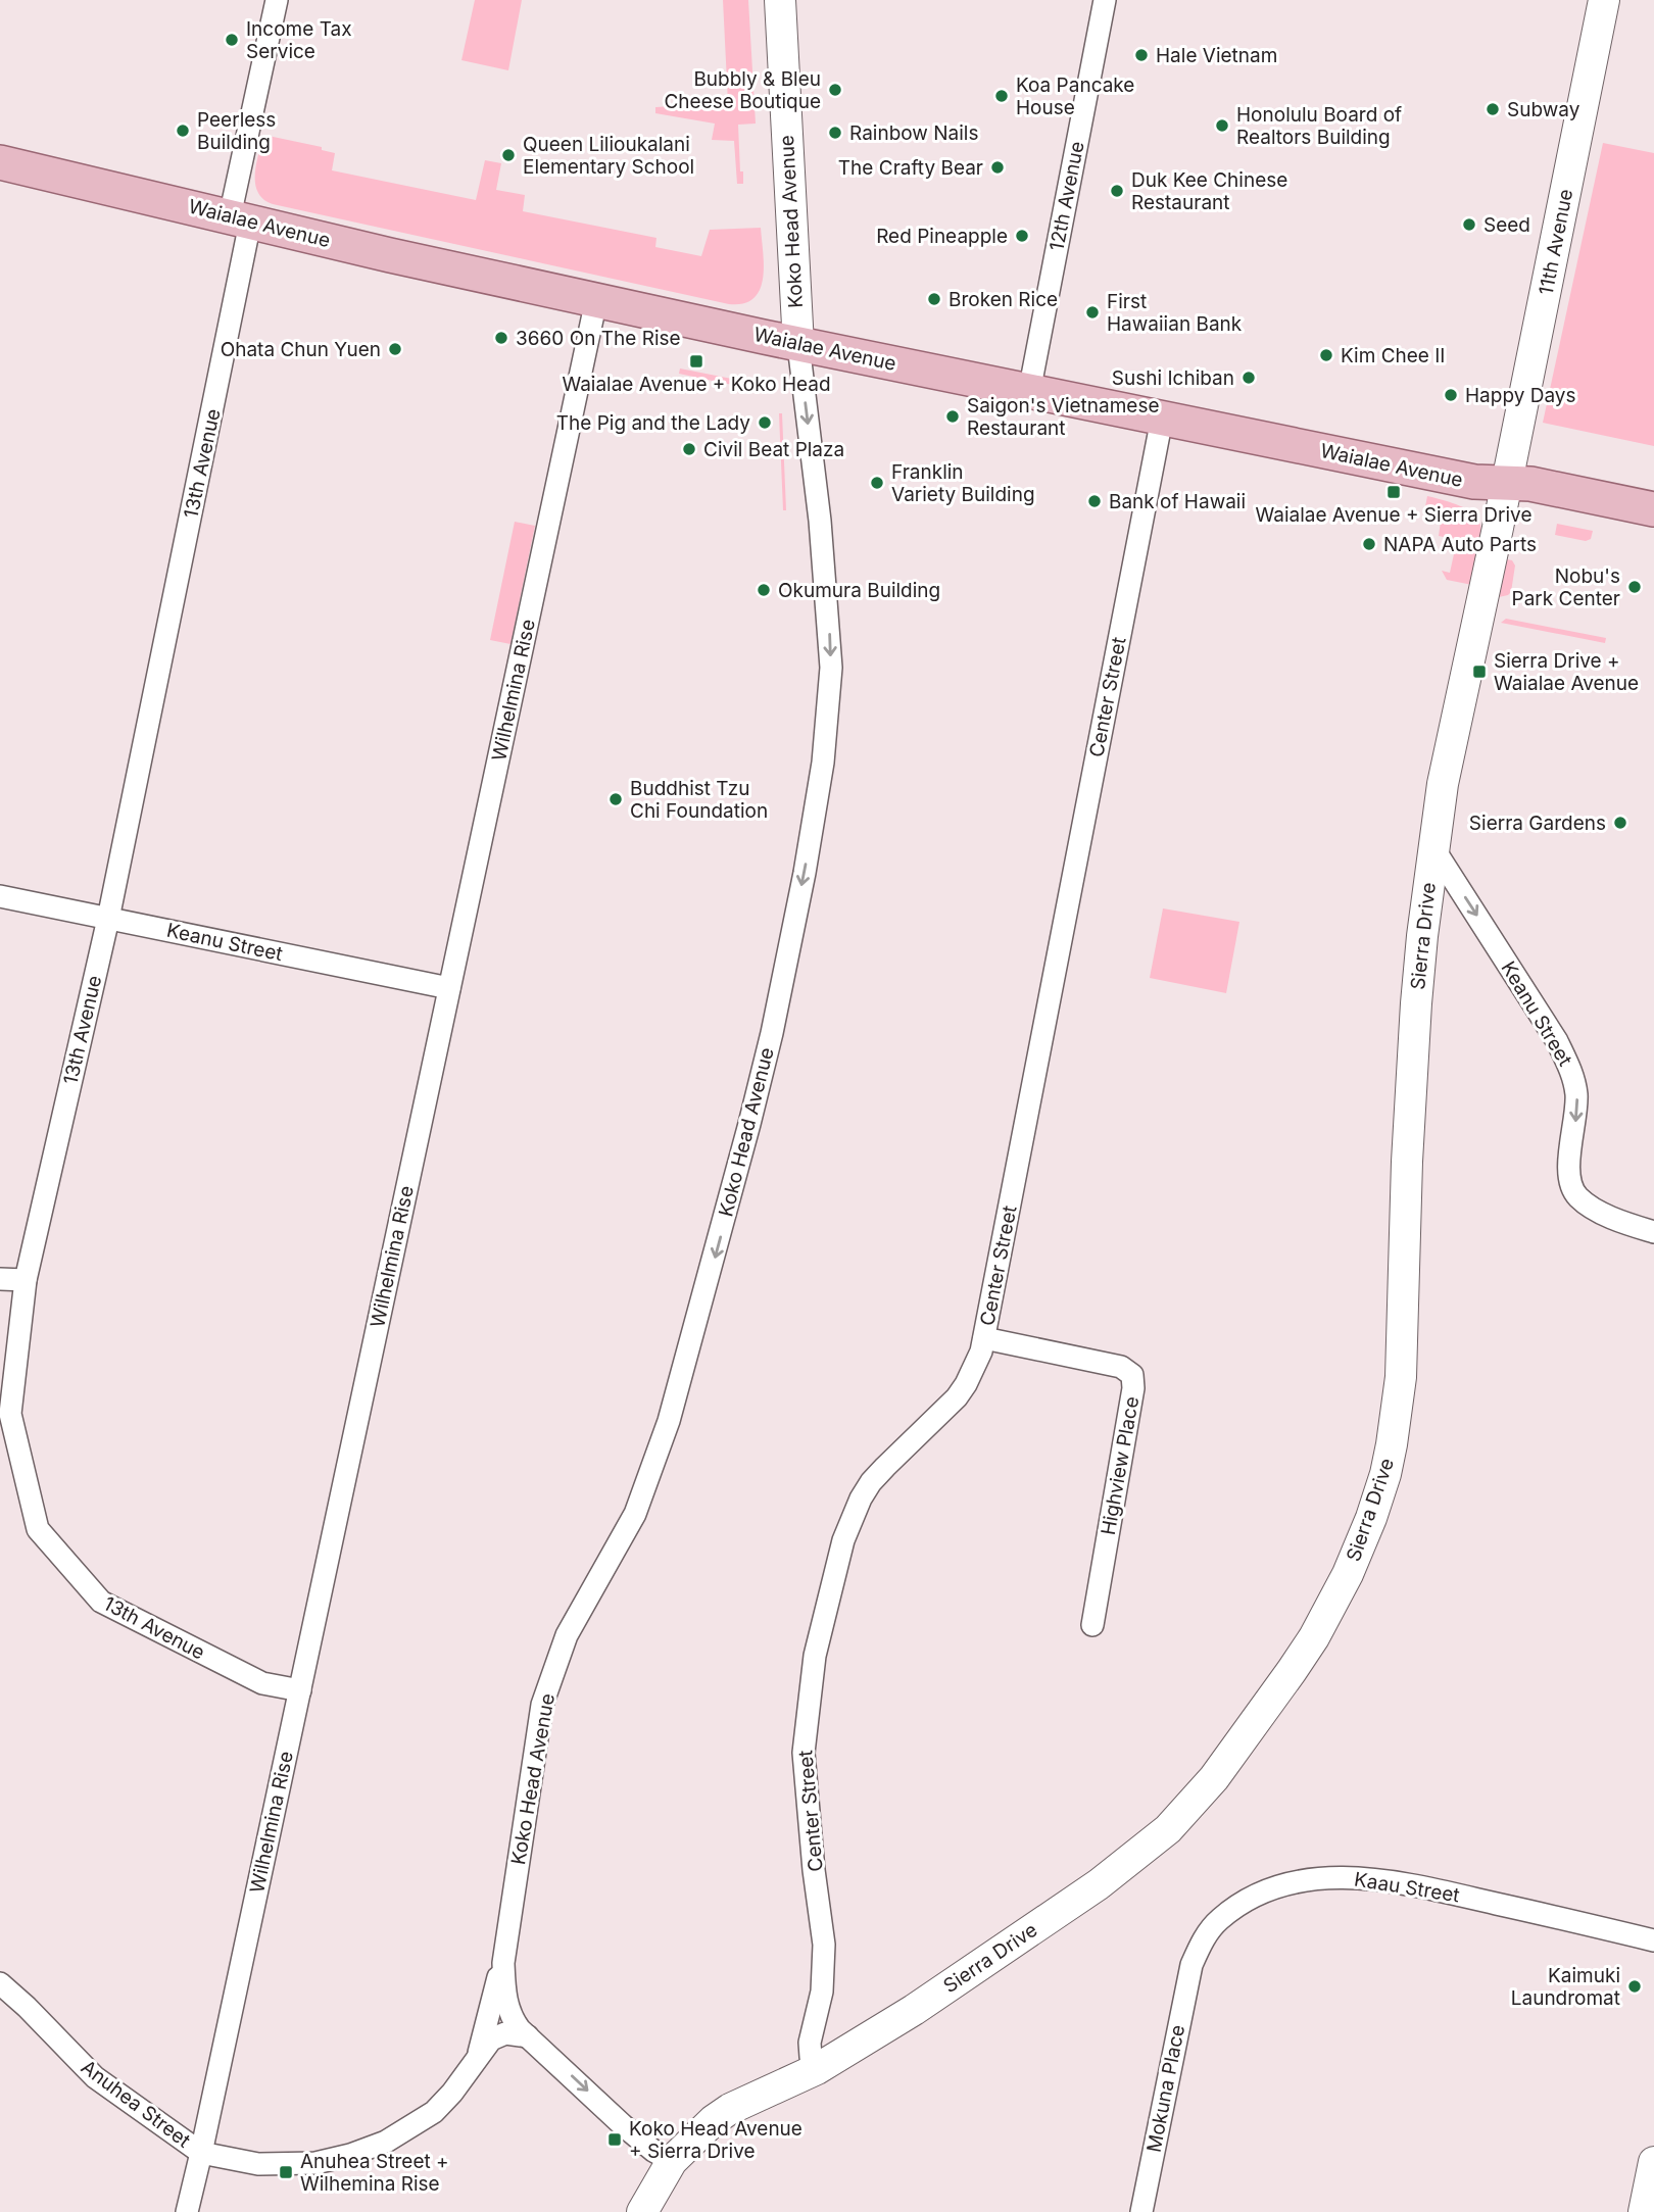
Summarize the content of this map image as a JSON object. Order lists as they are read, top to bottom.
{
  "streets": {
    "main road": ["Waialae Avenue"],
    "street": [
      "12th Avenue",
      "Koko Head Avenue",
      "11th Avenue",
      "13th Avenue",
      "Wilhelmina Rise",
      "Center Street",
      "Sierra Drive",
      "Keanu Street",
      "Highview Place",
      "Kaau Street",
      "Mokuna Place",
      "Anuhea Street"
    ]
  },
  "crossings": [
    ["12th Avenue", "Waialae Avenue"],
    ["Koko Head Avenue", "Waialae Avenue"],
    ["Koko Head Avenue", "Sierra Drive"],
    ["Koko Head Avenue", "Anuhea Street"],
    ["Waialae Avenue", "11th Avenue"],
    ["Waialae Avenue", "13th Avenue"],
    ["Waialae Avenue", "Wilhelmina Rise"],
    ["Waialae Avenue", "Center Street"],
    ["Waialae Avenue", "Sierra Drive"],
    ["11th Avenue", "Sierra Drive"],
    ["13th Avenue", "Wilhelmina Rise"],
    ["13th Avenue", "Keanu Street"],
    ["Wilhelmina Rise", "Keanu Street"],
    ["Wilhelmina Rise", "Anuhea Street"],
    ["Center Street", "Sierra Drive"],
    ["Center Street", "Highview Place"],
    ["Sierra Drive", "Keanu Street"],
    ["Kaau Street", "Mokuna Place"]
  ],
  "one_way": ["Koko Head Avenue", "Keanu Street"],
  "places": {
    "other": [
      "Income Tax Service",
      "Hale Vietnam",
      "Bubbly & Bleu Cheese Boutique",
      "Koa Pancake House",
      "Subway",
      "Honolulu Board of Realtors Building",
      "Peerless Building",
      "Rainbow Nails",
      "Queen Lilioukalani Elementary School",
      "The Crafty Bear",
      "Duk Kee Chinese Restaurant",
      "Seed",
      "Red Pineapple",
      "Broken Rice",
      "First Hawaiian Bank",
      "3660 On The Rise",
      "Ohata Chun Yuen",
      "Kim Chee II",
      "Sushi Ichiban",
      "Happy Days",
      "Saigon's Vietnamese Restaurant",
      "The Pig and the Lady",
      "Civil Beat Plaza",
      "Franklin Variety Building",
      "Bank of Hawaii",
      "NAPA Auto Parts",
      "Nobu's Park Center",
      "Okumura Building",
      "Buddhist Tzu Chi Foundation",
      "Sierra Gardens",
      "Kaimuki Laundromat"
    ],
    "transit": [
      "Waialae Avenue + Koko Head",
      "Waialae Avenue + Sierra Drive",
      "Sierra Drive + Waialae Avenue",
      "Koko Head Avenue + Sierra Drive",
      "Anuhea Street + Wilhemina Rise"
    ]
  }
}
